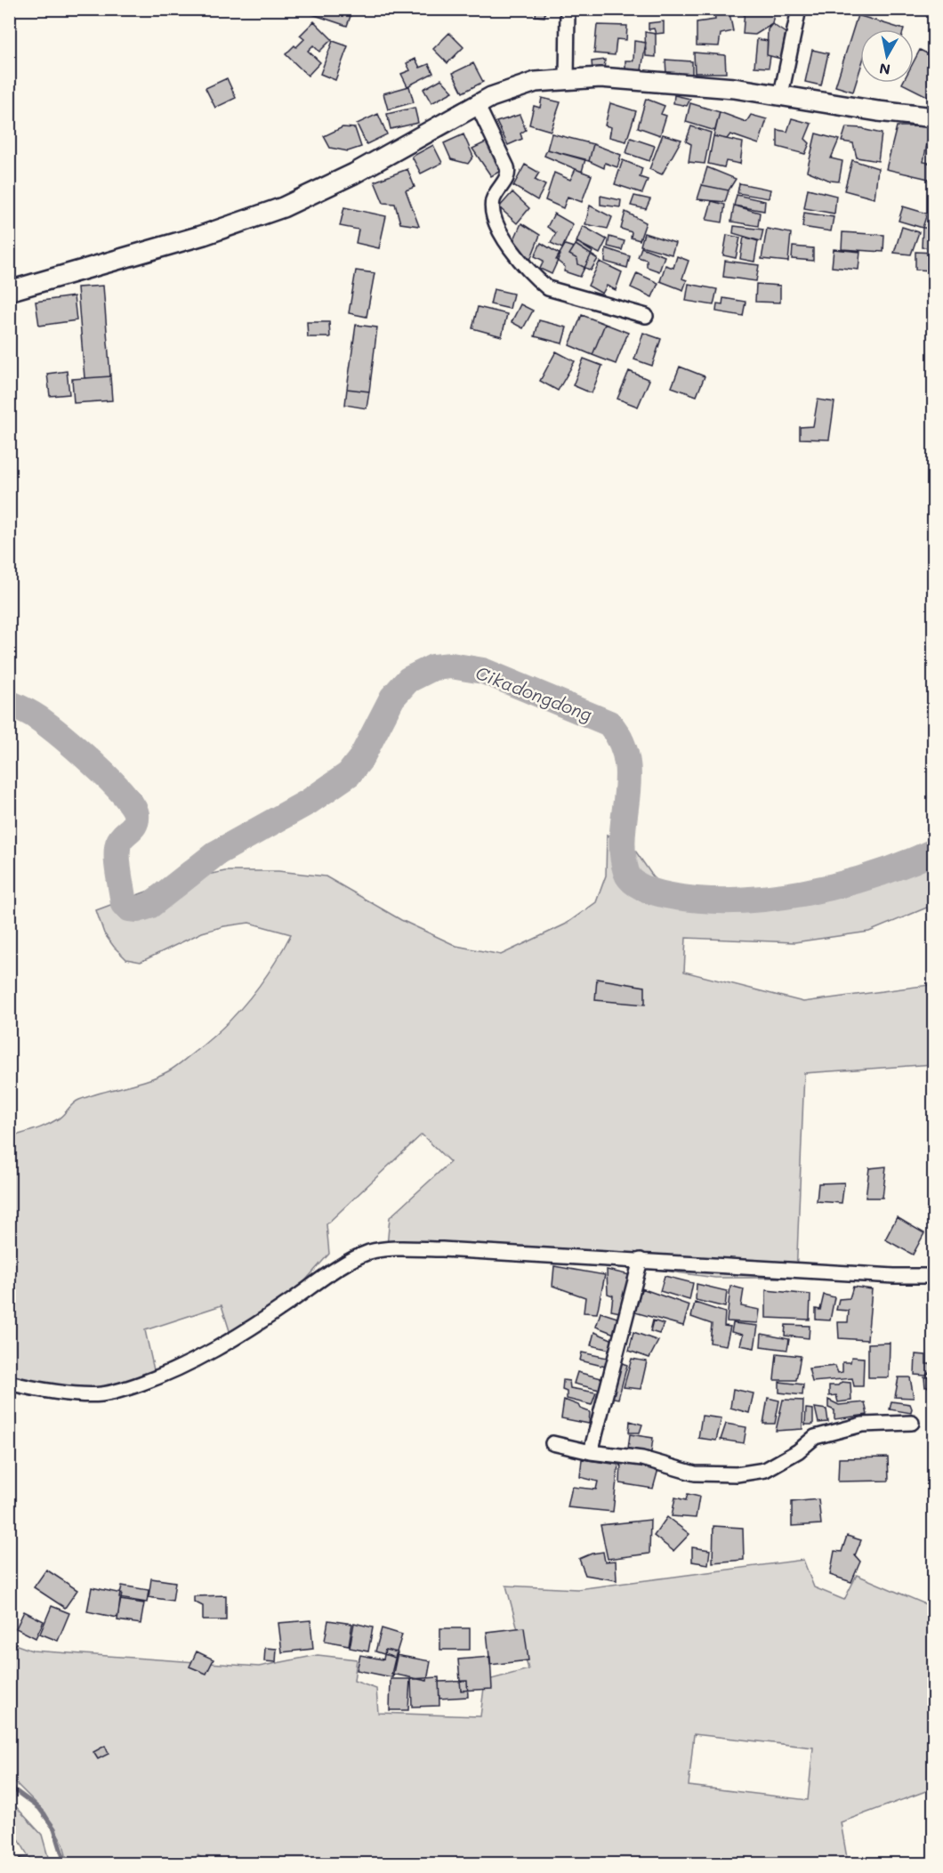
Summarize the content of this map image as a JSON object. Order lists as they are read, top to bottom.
{
  "water": ["Cikadongdong"],
  "north": "bottom"
}
